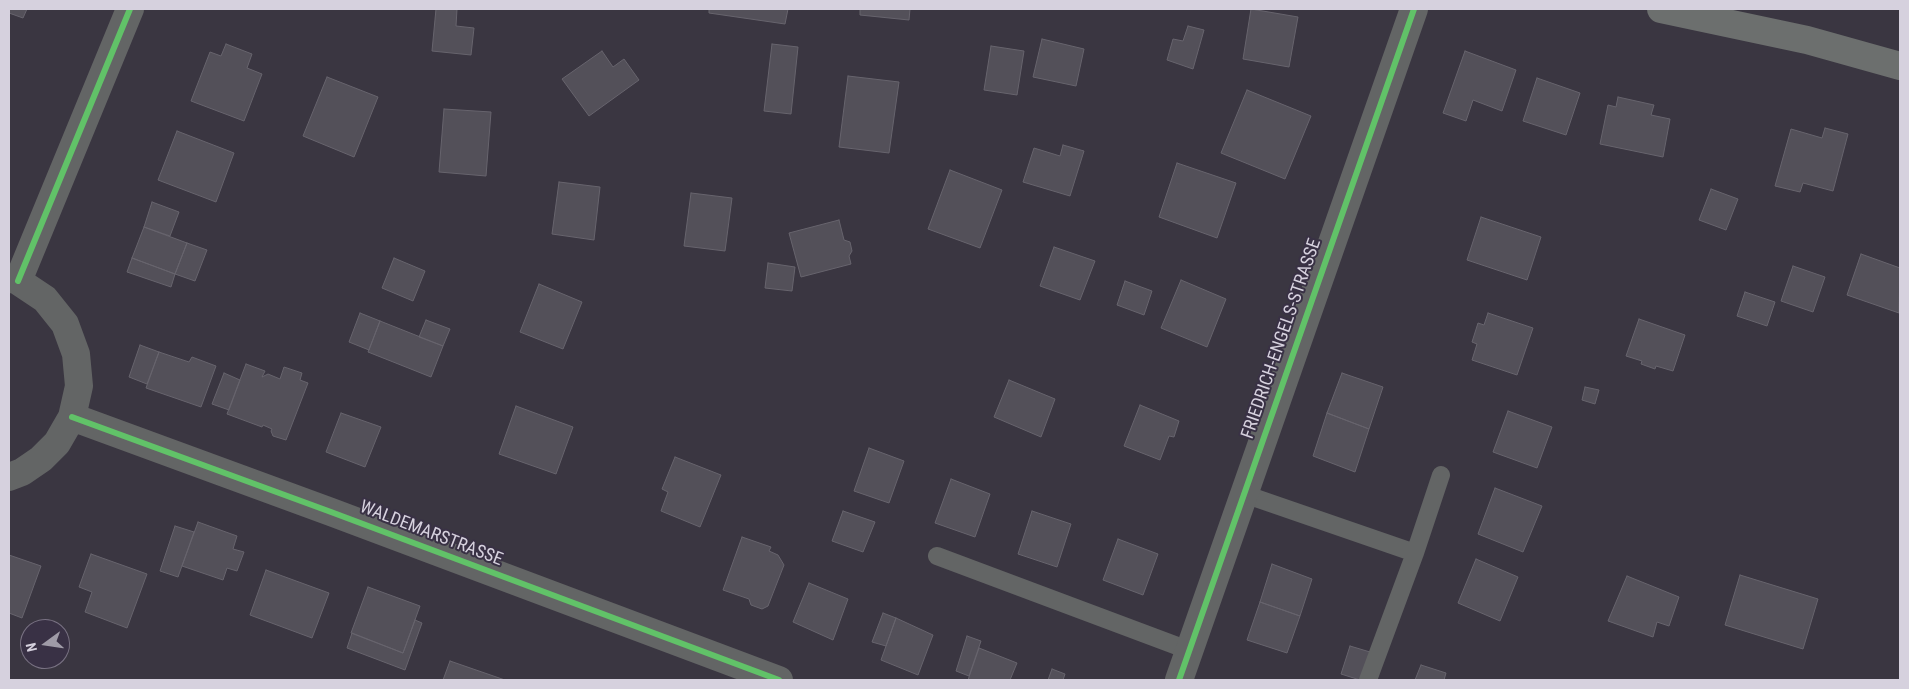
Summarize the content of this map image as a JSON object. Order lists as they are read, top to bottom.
{
  "streets": {
    "street": ["FRIEDRICH-ENGELS-STRASSE", "WALDEMARSTRASSE"]
  },
  "north": "left"
}
